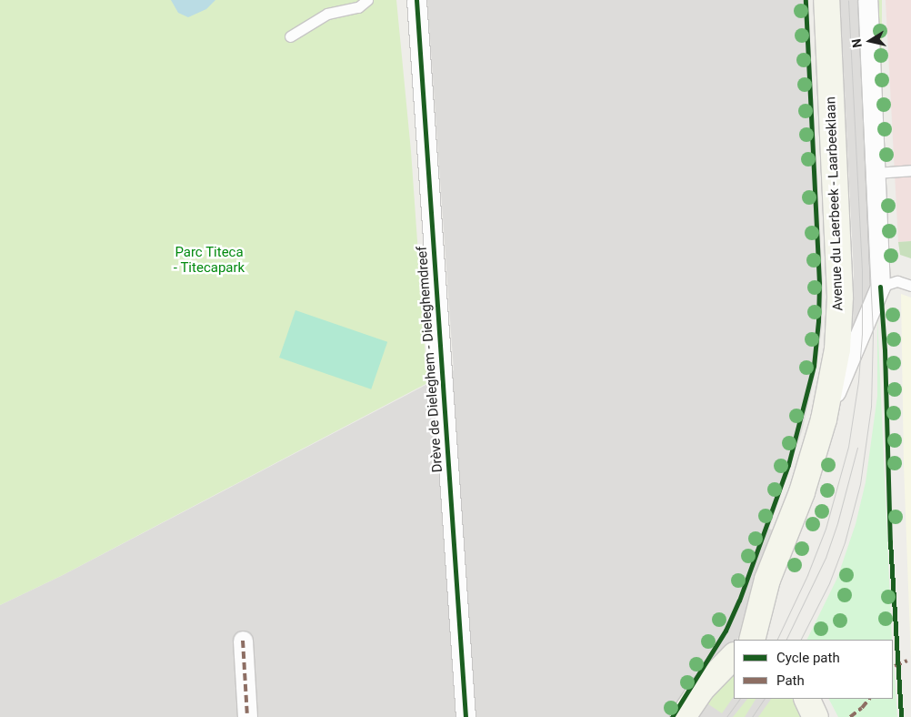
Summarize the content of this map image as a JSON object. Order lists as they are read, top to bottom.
{
  "streets": {
    "street": ["Avenue du Laerbeek - Laarbeeklaan", "Drève de Dieleghem - Dieleghemdreef"]
  },
  "parks": ["Parc Titeca - Titecapark"],
  "legend": ["Cycle path", "Path"],
  "north": "left"
}
